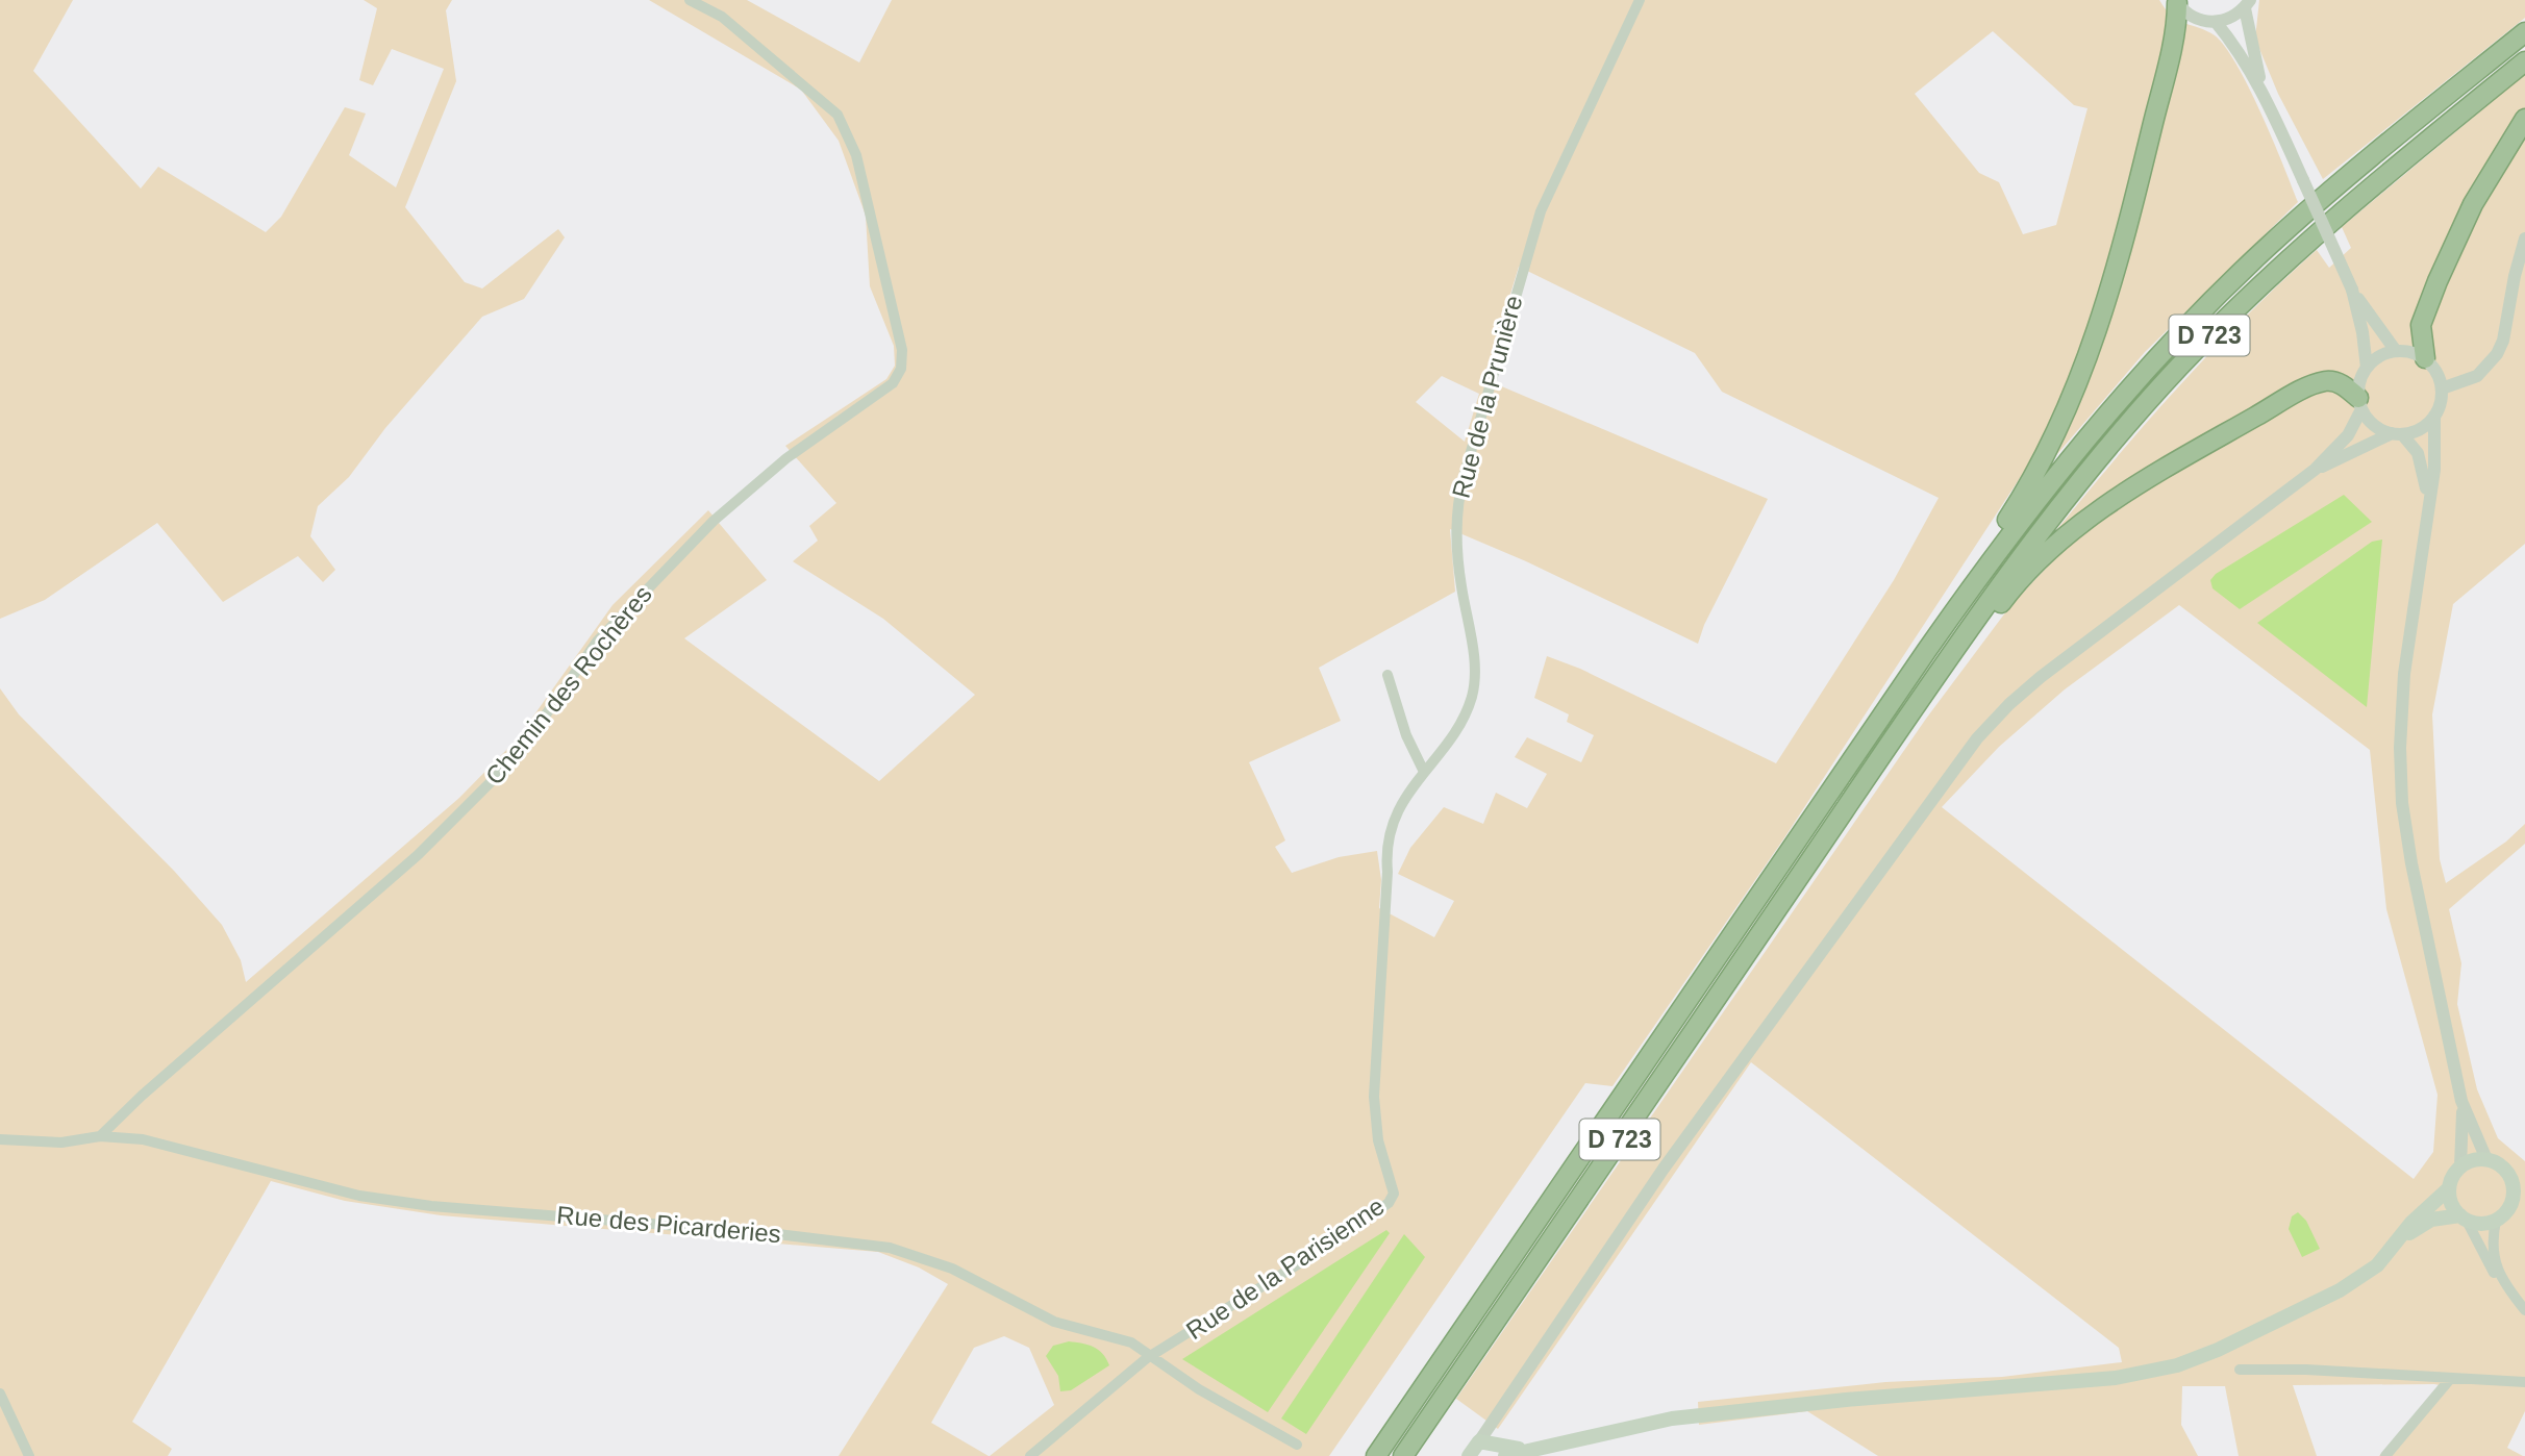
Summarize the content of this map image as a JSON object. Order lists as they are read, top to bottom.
{
  "streets": {
    "highway": ["D 723"],
    "street": [
      "Rue de la Prunière",
      "Chemin des Rochères",
      "Rue des Picarderies",
      "Rue de la Parisienne"
    ]
  },
  "crossings": [
    ["Rue de la Prunière", "Rue de la Parisienne"],
    ["Chemin des Rochères", "Rue des Picarderies"],
    ["Rue des Picarderies", "Rue de la Parisienne"]
  ]
}
